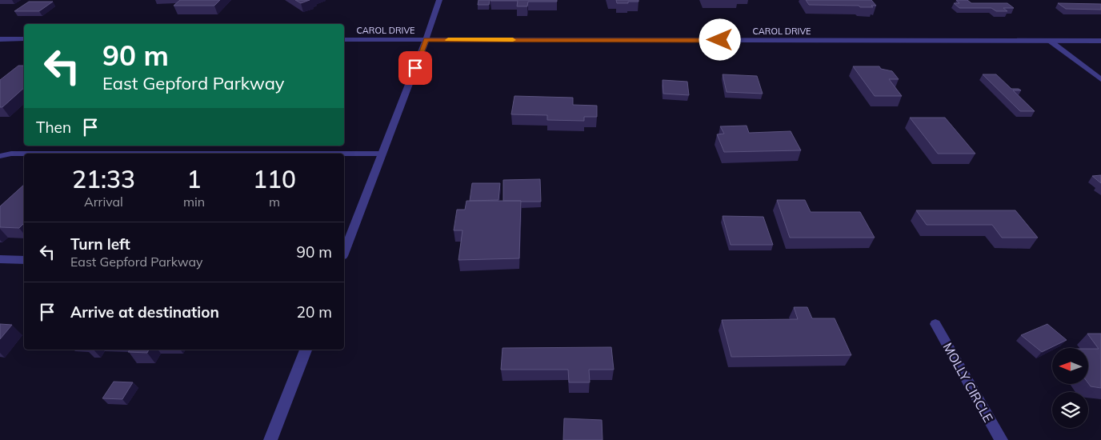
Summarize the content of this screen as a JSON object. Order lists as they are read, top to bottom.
{
  "streets": {
    "street": ["CAROL DRIVE", "MOLLY CIRCLE"]
  },
  "north": "left",
  "page": {
    "turn": ["90 m", "East Gepford Parkway"],
    "then": "Then",
    "eta": [
      "21:33",
      "Arrival",
      "1",
      "min",
      "110",
      "m"
    ],
    "list": [
      {
        "name": "Turn left",
        "note": "East Gepford Parkway",
        "value": "90 m"
      },
      {
        "name": "Arrive at destination",
        "value": "20 m"
      }
    ]
  }
}
